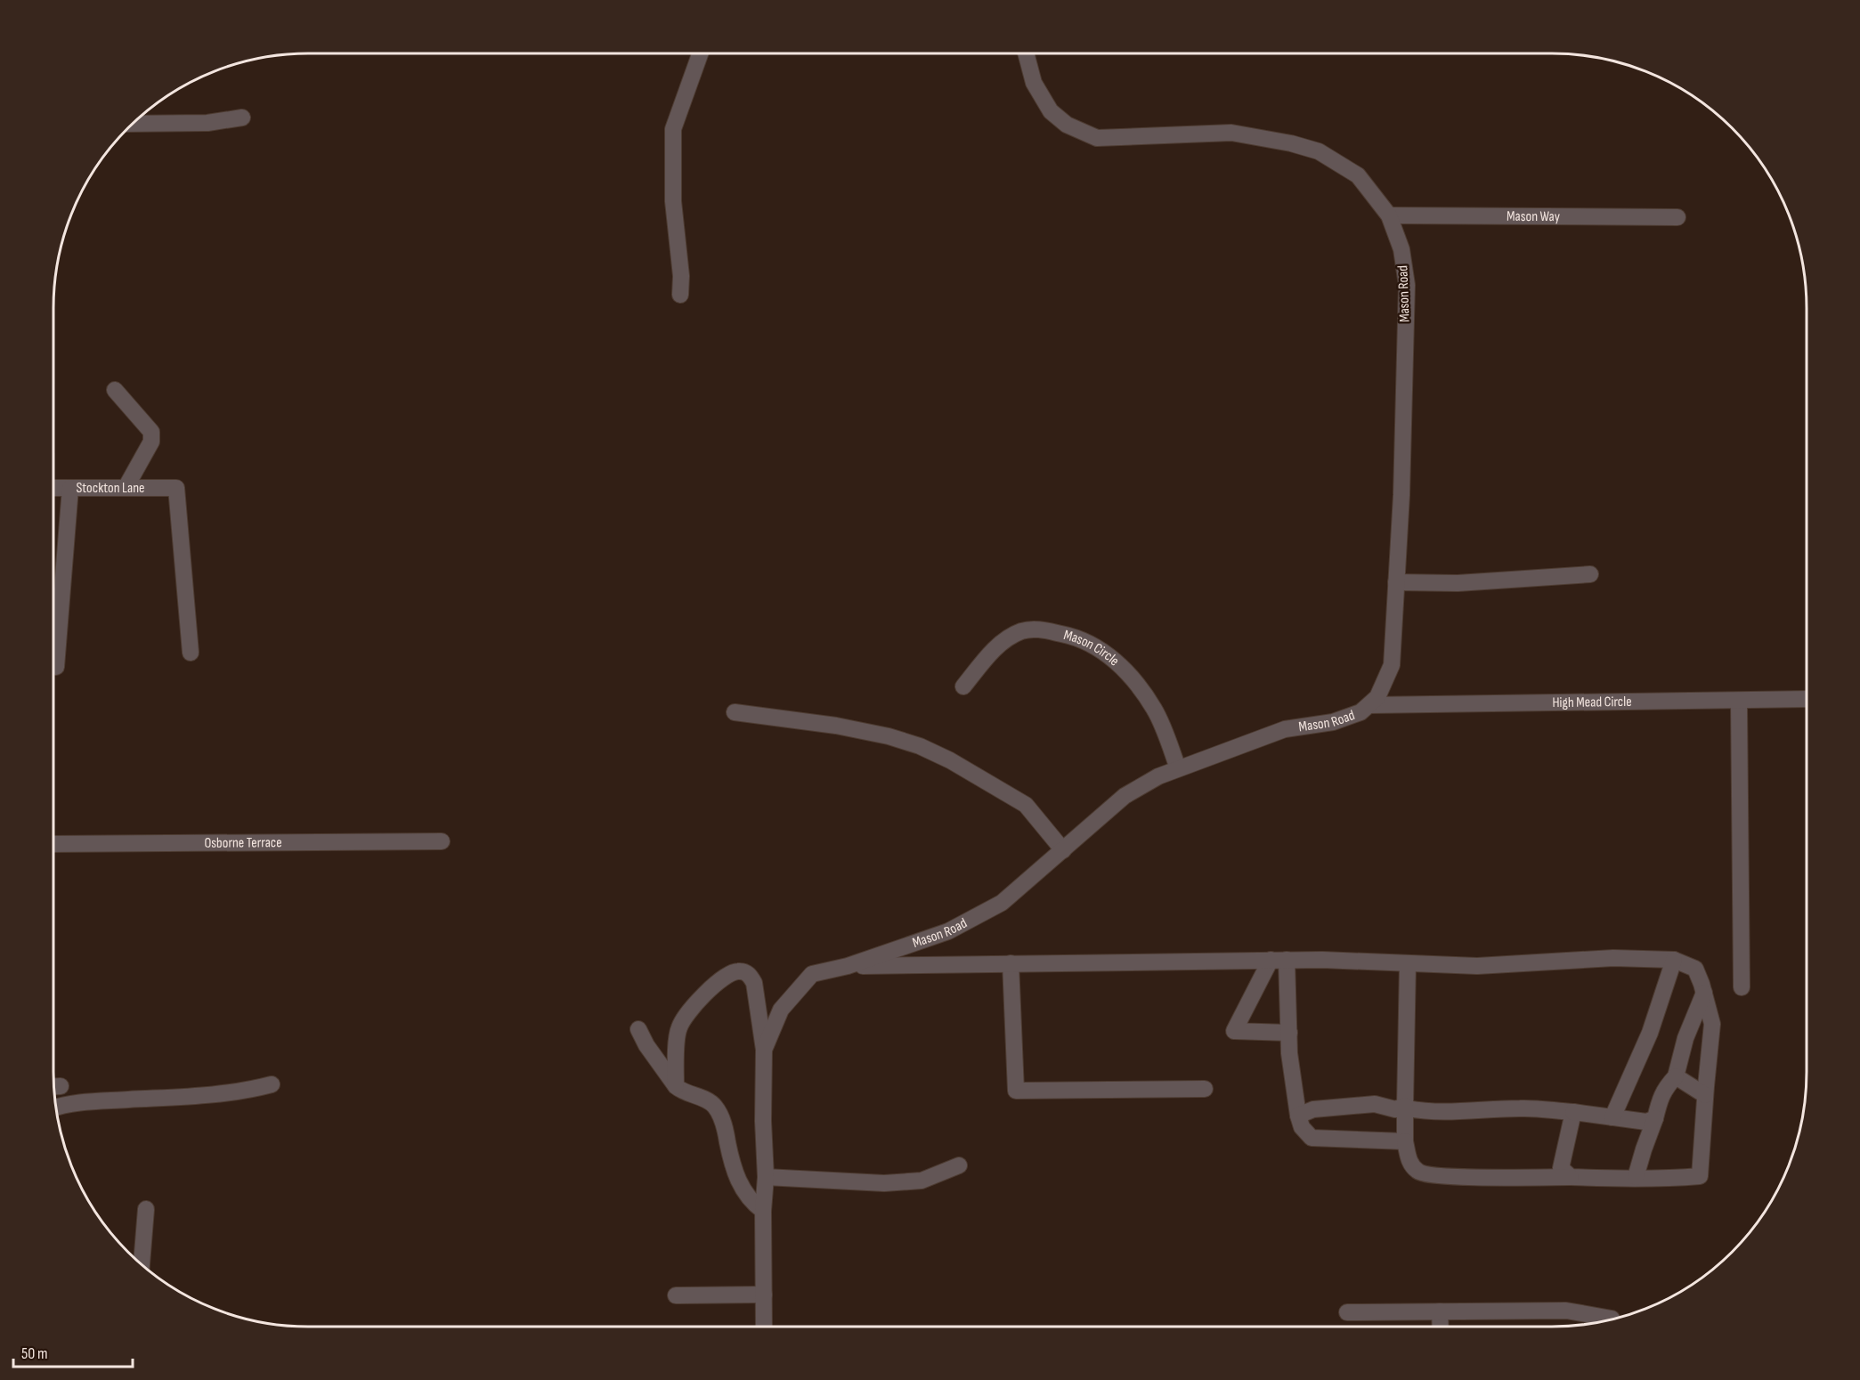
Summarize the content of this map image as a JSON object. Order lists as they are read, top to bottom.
{
  "streets": {
    "street": [
      "Mason Way",
      "Mason Road",
      "Stockton Lane",
      "Mason Circle",
      "High Mead Circle",
      "Osborne Terrace"
    ]
  },
  "crossings": [
    ["Mason Way", "Mason Road"],
    ["Mason Road", "Mason Circle"],
    ["Mason Road", "High Mead Circle"]
  ],
  "scale_bar": "50 m"
}
